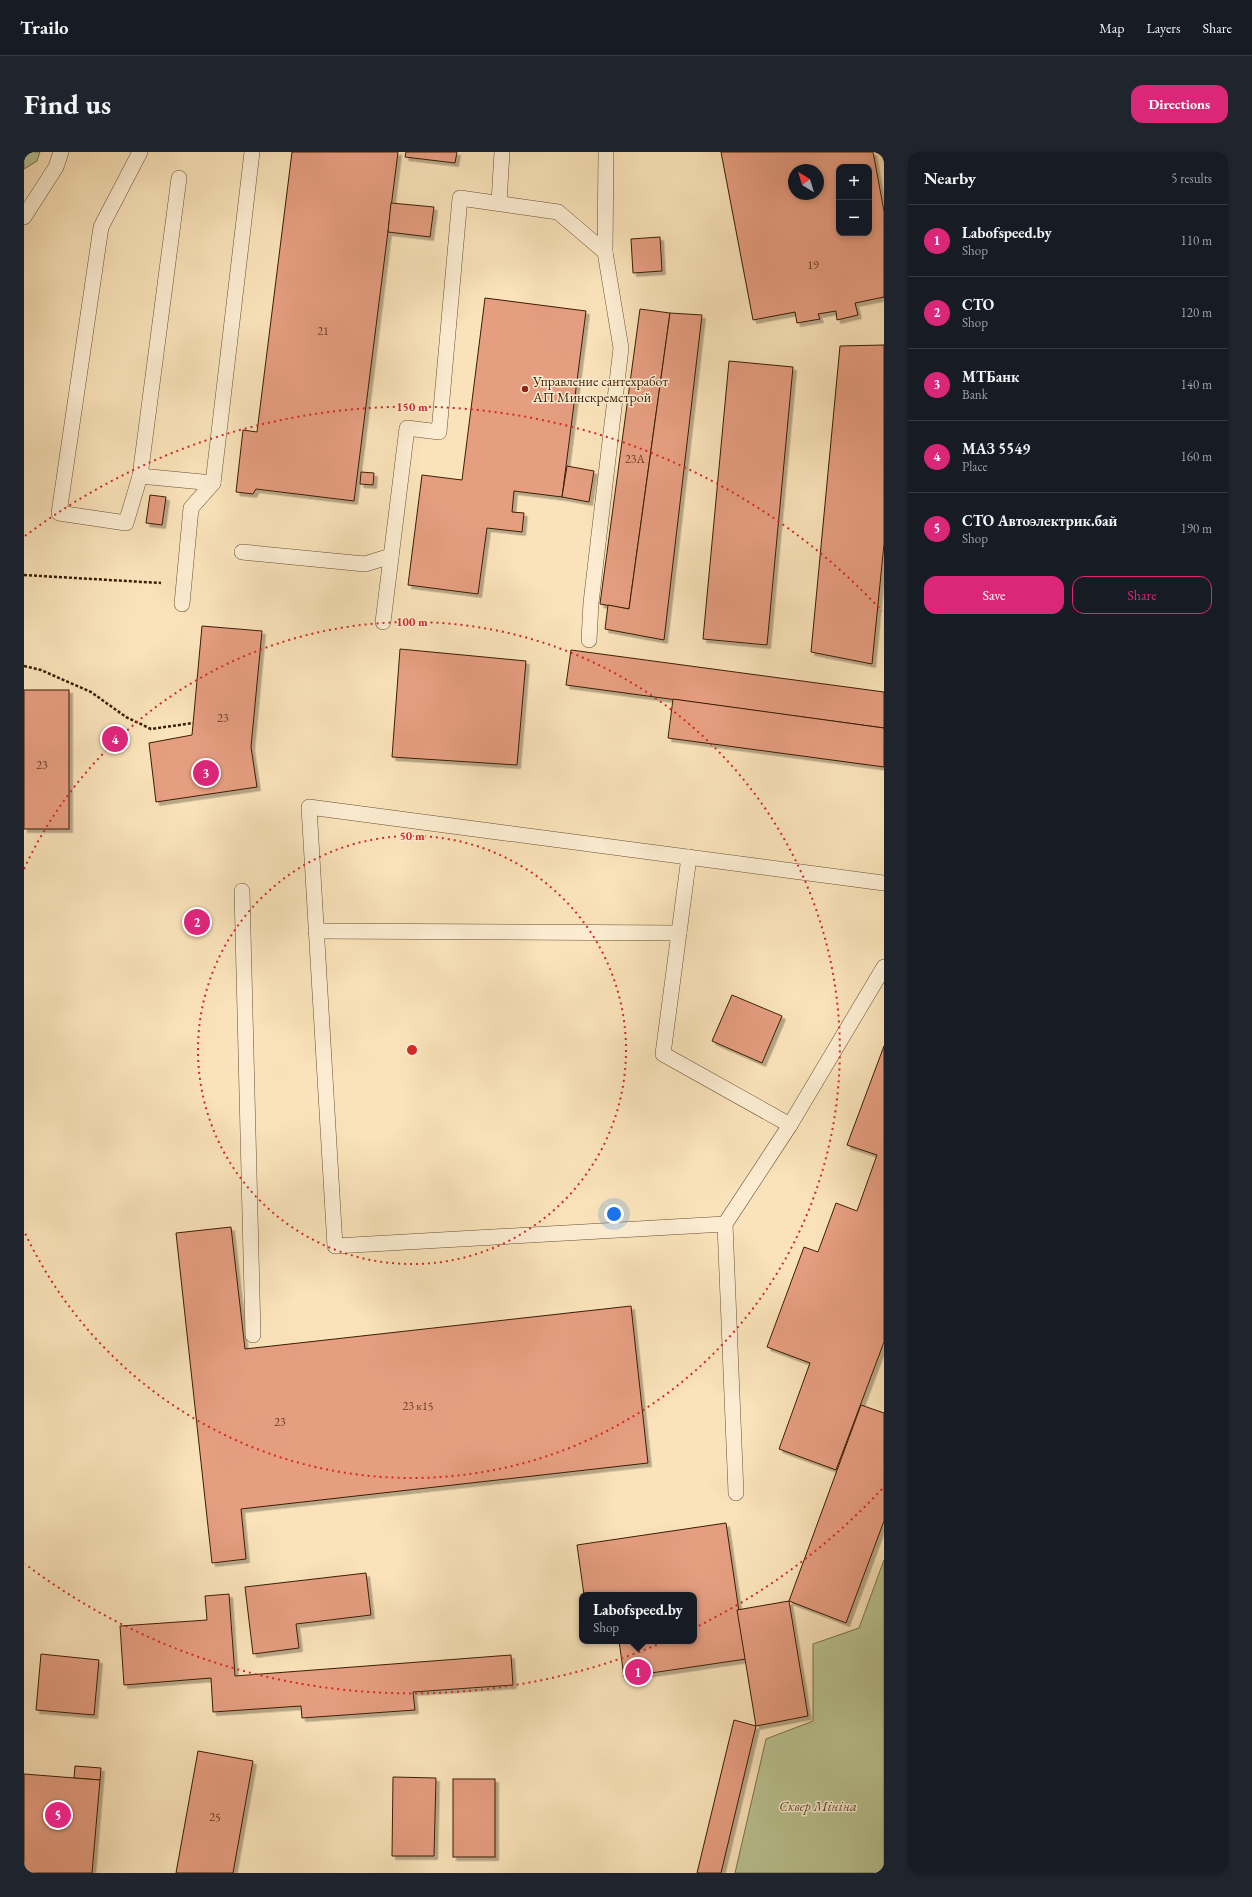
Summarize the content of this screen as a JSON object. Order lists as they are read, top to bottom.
{
  "parks": ["Сквер Мініна"],
  "places": ["Управление сантехработ АП Минскремстрой"],
  "house_numbers": [
    "19",
    "21",
    "23А",
    "23",
    "23",
    "23 к15",
    "23",
    "25"
  ],
  "north": "top left",
  "page": {
    "header": "Trailo",
    "nav": ["Map", "Layers", "Share"],
    "buttons": [
      "Directions",
      ["Save", "Share"]
    ],
    "title": "Find us",
    "heading": ["Nearby", "5 results"],
    "map_buttons": ["+", "−"],
    "list": [
      {
        "mark": "1",
        "name": "Labofspeed.by",
        "note": "Shop",
        "value": "110 m"
      },
      {
        "mark": "2",
        "name": "СТО",
        "note": "Shop",
        "value": "120 m"
      },
      {
        "mark": "3",
        "name": "МТБанк",
        "note": "Bank",
        "value": "140 m"
      },
      {
        "mark": "4",
        "name": "МАЗ 5549",
        "note": "Place",
        "value": "160 m"
      },
      {
        "mark": "5",
        "name": "СТО Автоэлектрик.бай",
        "note": "Shop",
        "value": "190 m"
      }
    ],
    "pins": [
      "4",
      "3",
      "2",
      "1",
      "5"
    ],
    "popup": ["Labofspeed.by", "Shop"]
  },
  "rings": ["150 m", "100 m", "50 m"]
}
